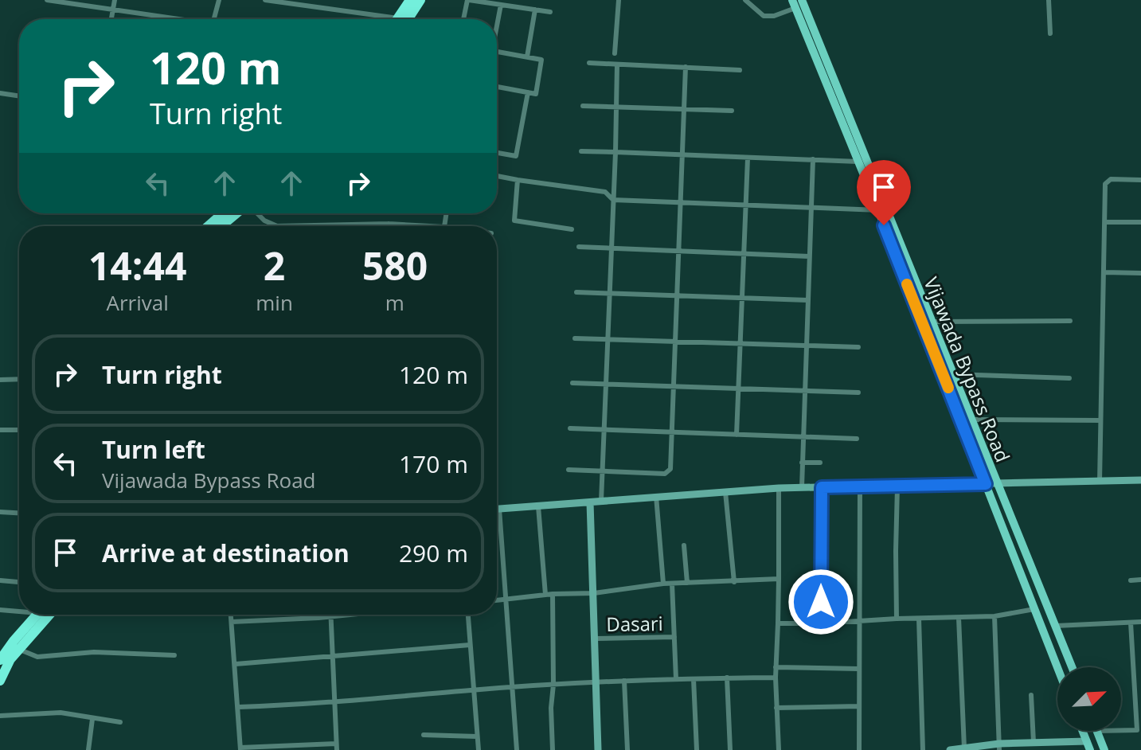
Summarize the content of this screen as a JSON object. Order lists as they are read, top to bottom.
{
  "streets": {
    "main road": ["Vijawada Bypass Road"],
    "street": ["Dasari"]
  },
  "north": "top right",
  "page": {
    "turn": ["120 m", "Turn right"],
    "eta": [
      "14:44",
      "Arrival",
      "2",
      "min",
      "580",
      "m"
    ],
    "list": [
      {
        "name": "Turn right",
        "value": "120 m"
      },
      {
        "name": "Turn left",
        "note": "Vijawada Bypass Road",
        "value": "170 m"
      },
      {
        "name": "Arrive at destination",
        "value": "290 m"
      }
    ]
  }
}
